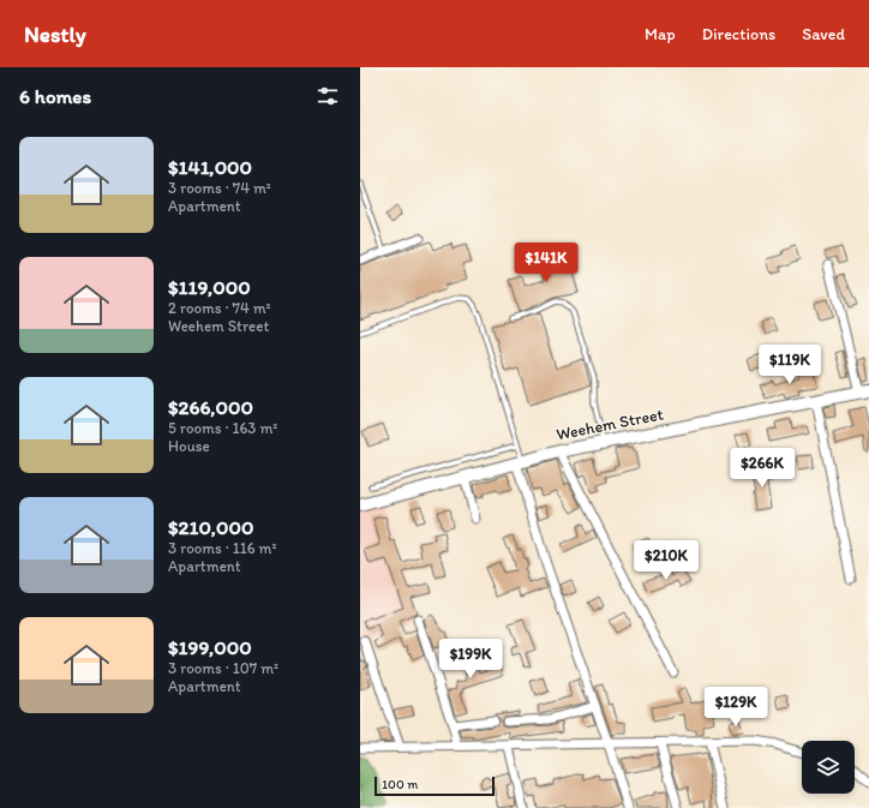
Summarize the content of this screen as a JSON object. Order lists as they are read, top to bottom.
{
  "streets": {
    "street": ["Weehem Street"]
  },
  "scale_bar": "100 m",
  "page": {
    "header": "Nestly",
    "nav": ["Map", "Directions", "Saved"],
    "heading": "6 homes",
    "list": [
      {
        "name": "$141,000",
        "note": "3 rooms · 74 m² · Apartment"
      },
      {
        "name": "$119,000",
        "note": "2 rooms · 74 m² · Weehem Street"
      },
      {
        "name": "$266,000",
        "note": "5 rooms · 163 m² · House"
      },
      {
        "name": "$210,000",
        "note": "3 rooms · 116 m² · Apartment"
      },
      {
        "name": "$199,000",
        "note": "3 rooms · 107 m² · Apartment"
      }
    ],
    "price": [
      "$141K",
      "$119K",
      "$266K",
      "$210K",
      "$199K",
      "$129K"
    ],
    "scale": "100 m"
  }
}
